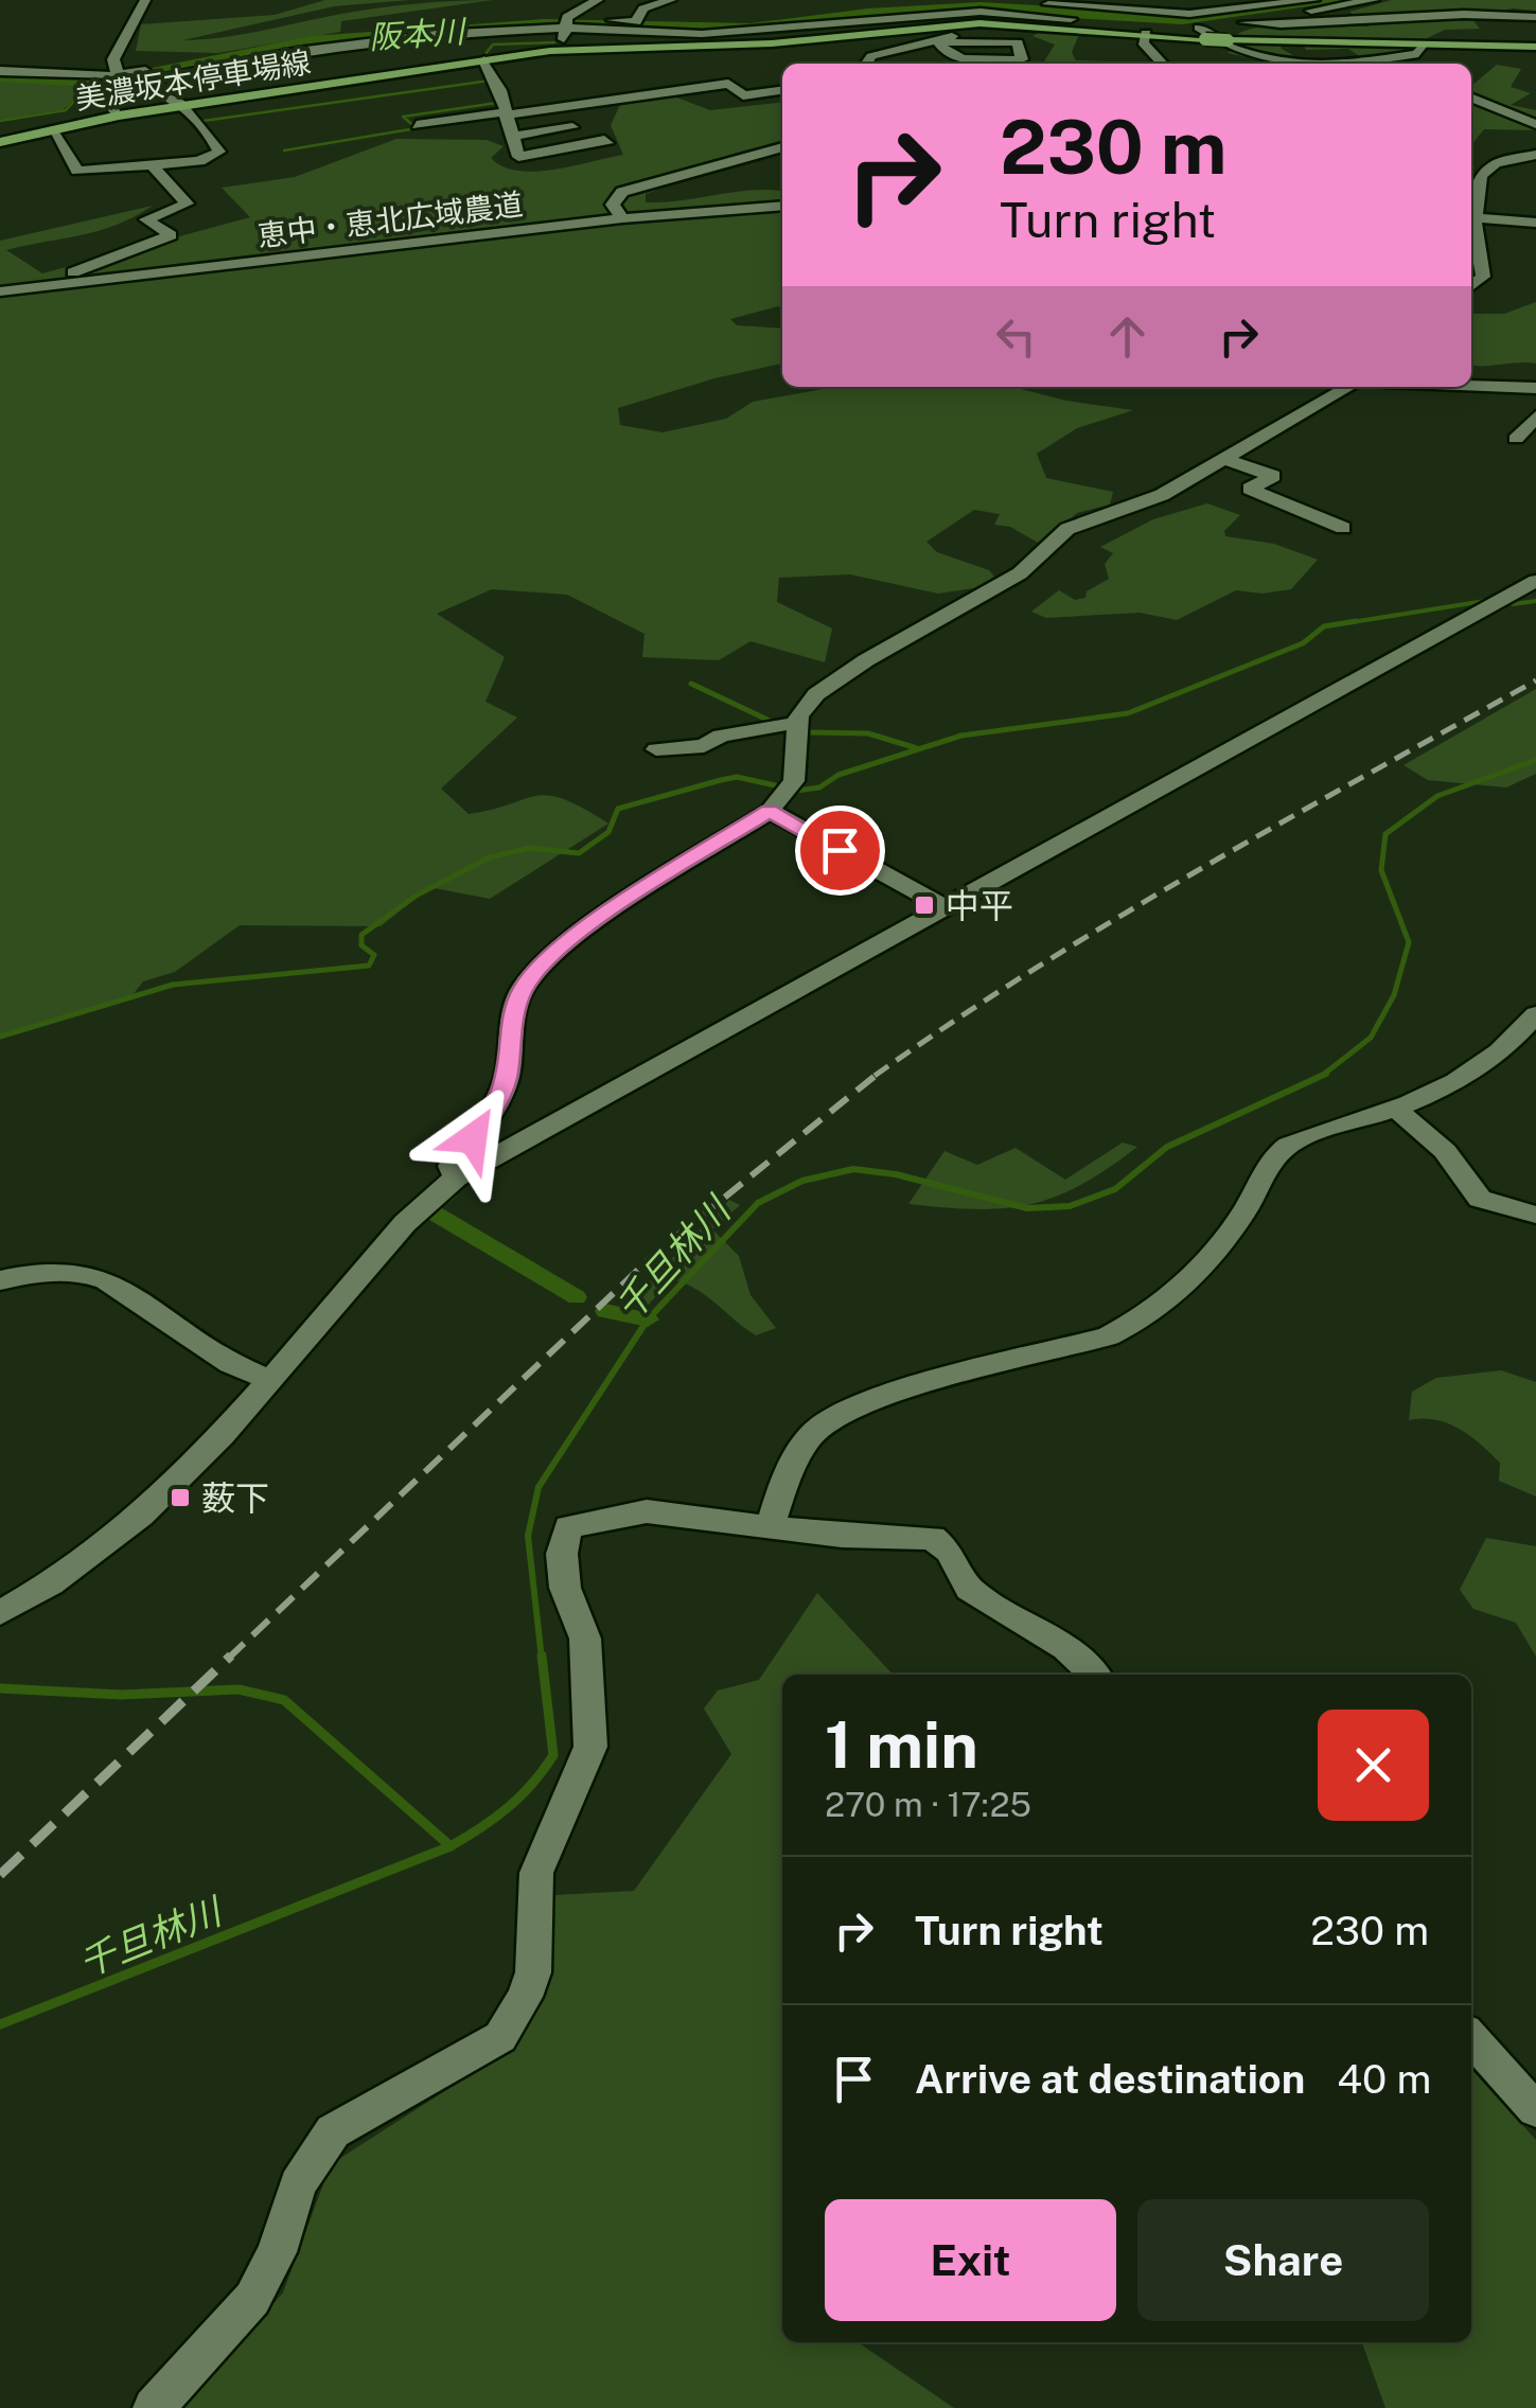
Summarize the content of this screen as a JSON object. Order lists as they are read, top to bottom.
{
  "streets": {
    "main road": ["美濃坂本停車場線"],
    "street": ["恵中・恵北広域農道"]
  },
  "water": ["阪本川", "千旦林川"],
  "places": {
    "transit": ["中平", "薮下"]
  },
  "page": {
    "turn": ["230 m", "Turn right"],
    "heading": ["1 min", "270 m · 17:25"],
    "list": [
      {
        "name": "Turn right",
        "value": "230 m"
      },
      {
        "name": "Arrive at destination",
        "value": "40 m"
      }
    ],
    "buttons": ["Exit", "Share"]
  }
}
